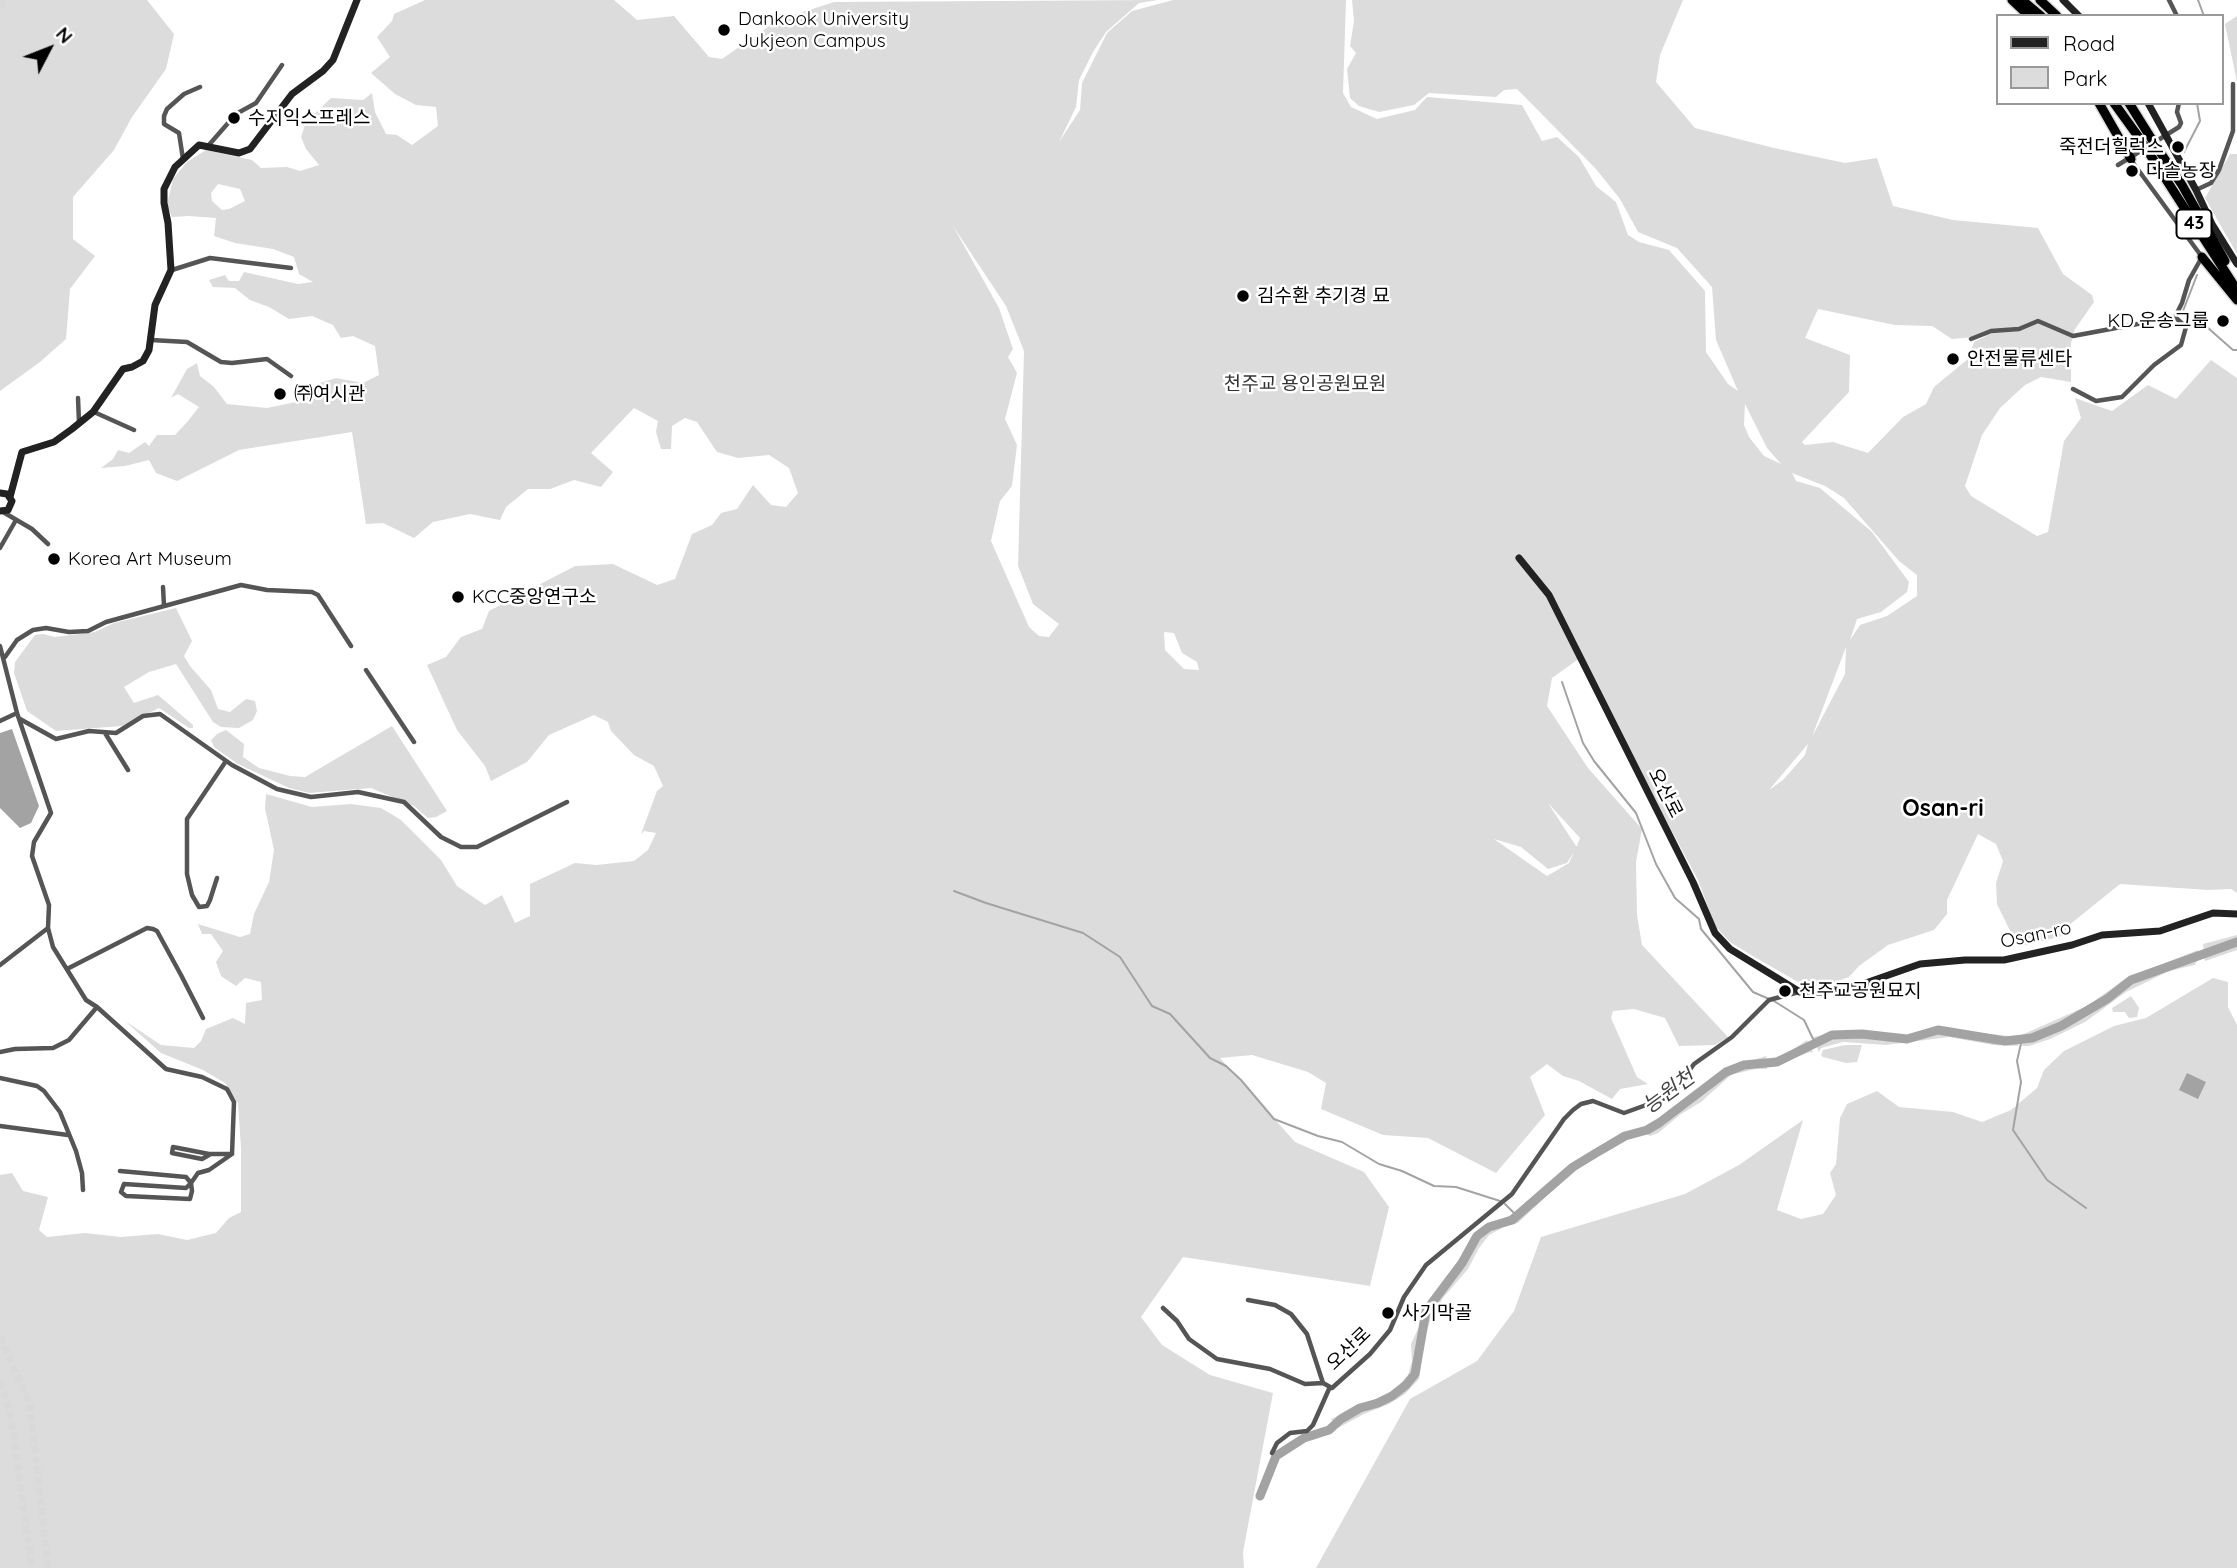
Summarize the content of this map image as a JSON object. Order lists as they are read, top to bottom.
{
  "streets": {
    "highway": ["43"],
    "street": ["오산로", "Osan-ro"]
  },
  "crossings": [
    ["오산로", "Osan-ro"]
  ],
  "districts": ["Osan-ri"],
  "water": ["능원천"],
  "parks": ["천주교 용인공원묘원"],
  "places": [
    "Dankook University Jukjeon Campus",
    "수지익스프레스",
    "죽전더힐럭스",
    "다솔농장",
    "김수환 추기경 묘",
    "KD 운송그룹",
    "안전물류센타",
    "㈜여시관",
    "Korea Art Museum",
    "KCC중앙연구소",
    "천주교공원묘지",
    "사기막골"
  ],
  "legend": ["Road", "Park"],
  "north": "top right"
}
